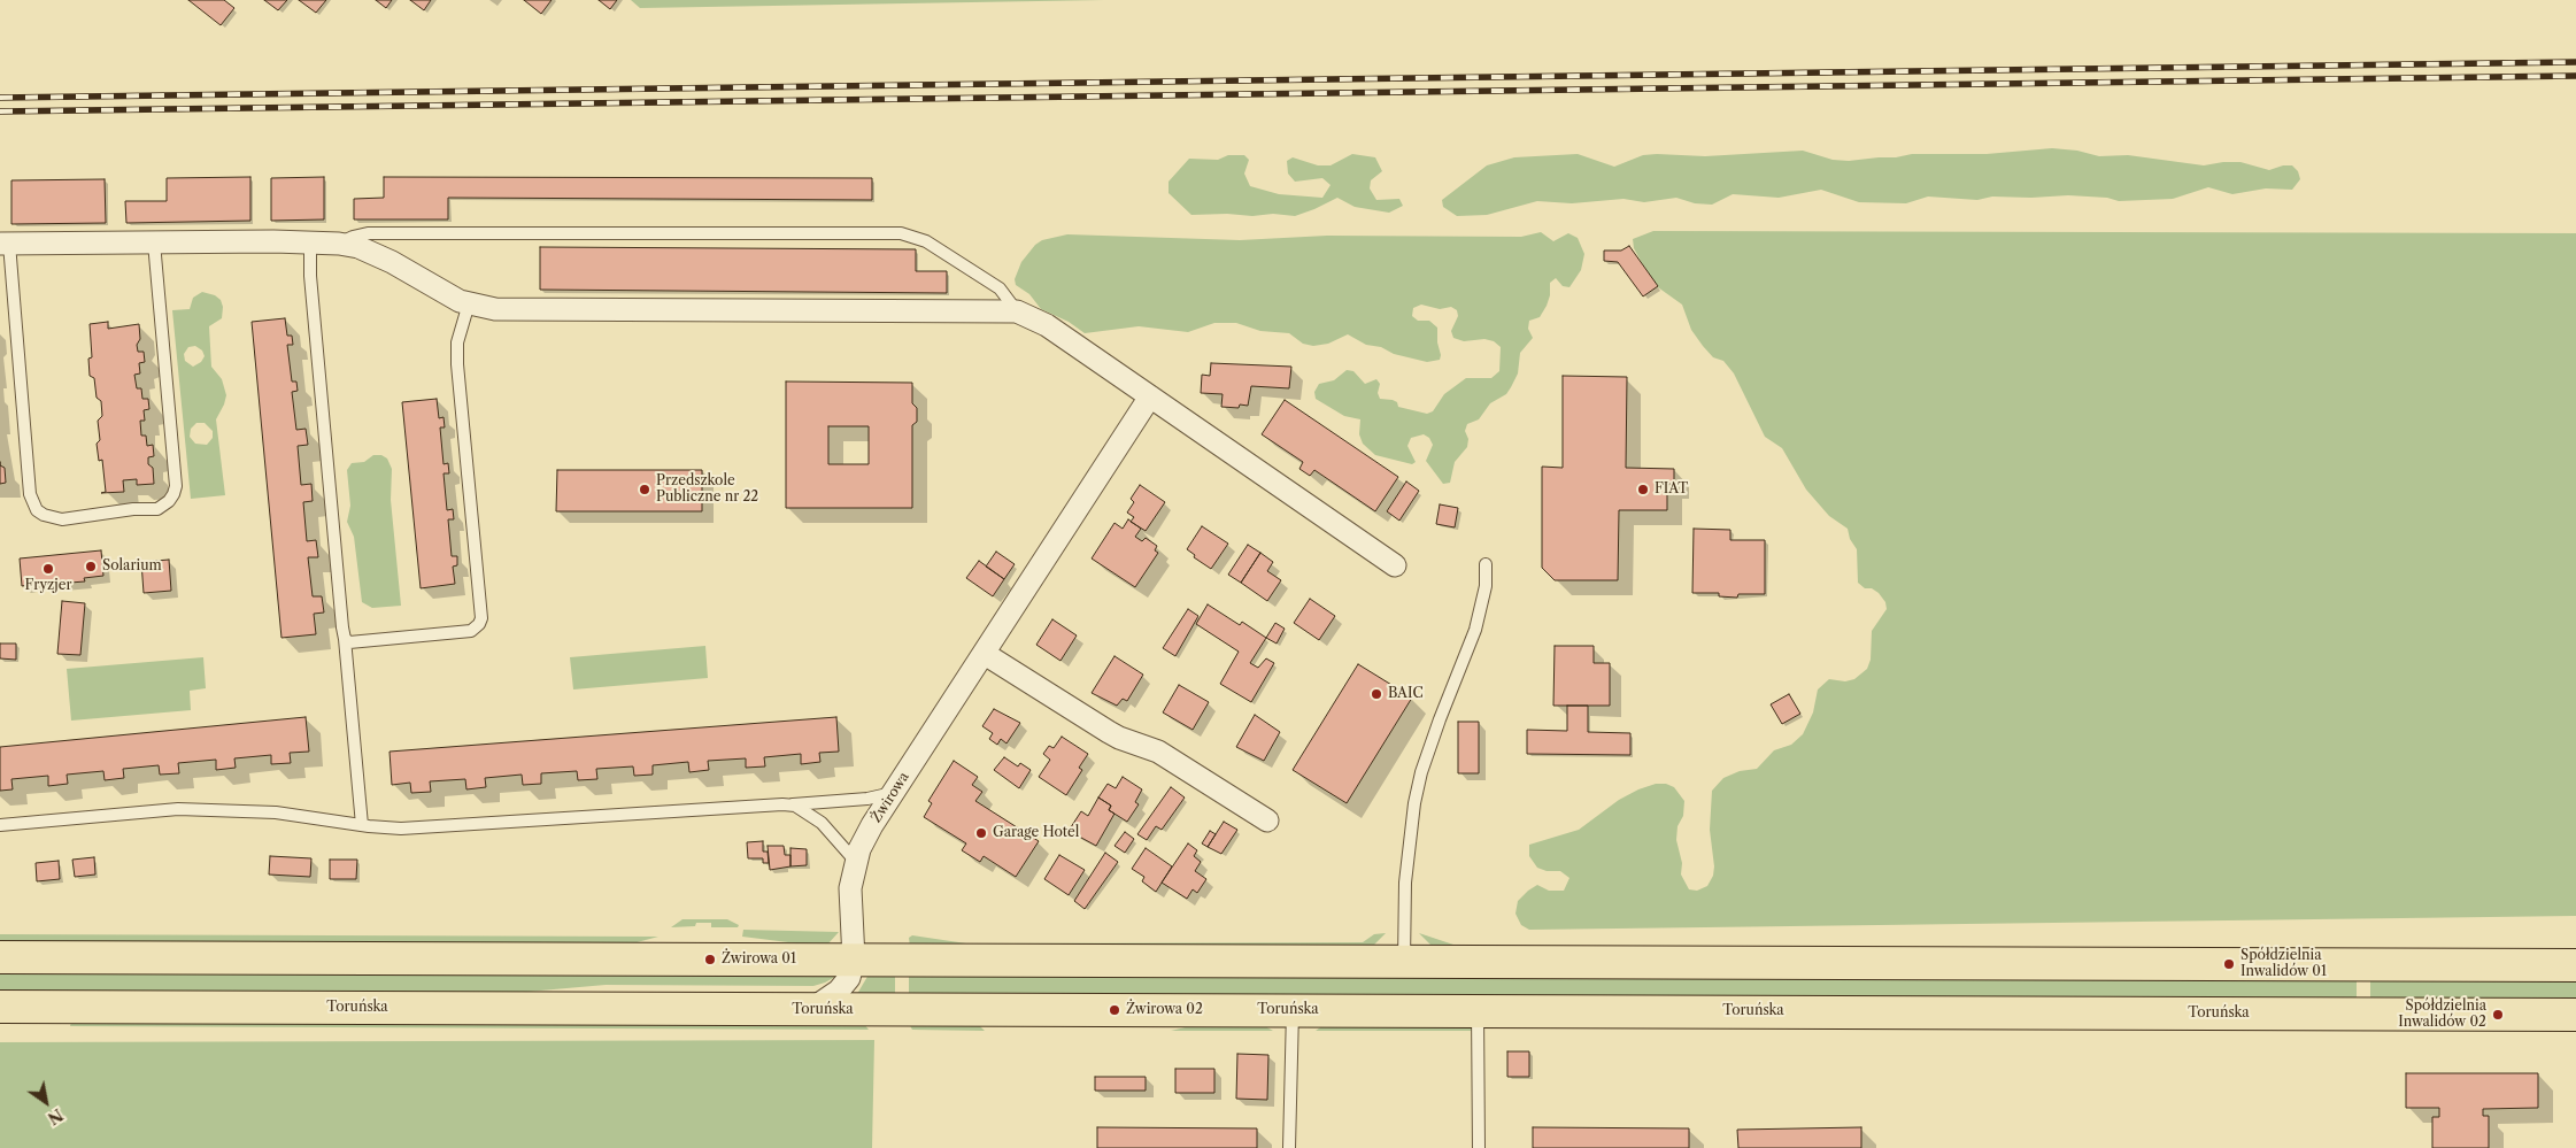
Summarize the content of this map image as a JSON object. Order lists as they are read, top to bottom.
{
  "streets": {
    "main road": ["Toruńska"],
    "street": ["Żwirowa"]
  },
  "places": [
    "Przedszkole Publiczne nr 22",
    "FIAT",
    "Solarium",
    "Fryzjer",
    "BAIC",
    "Garage Hotel",
    "Żwirowa 01",
    "Spółdzielnia Inwalidów 01",
    "Żwirowa 02",
    "Spółdzielnia Inwalidów 02"
  ],
  "north": "bottom right"
}
